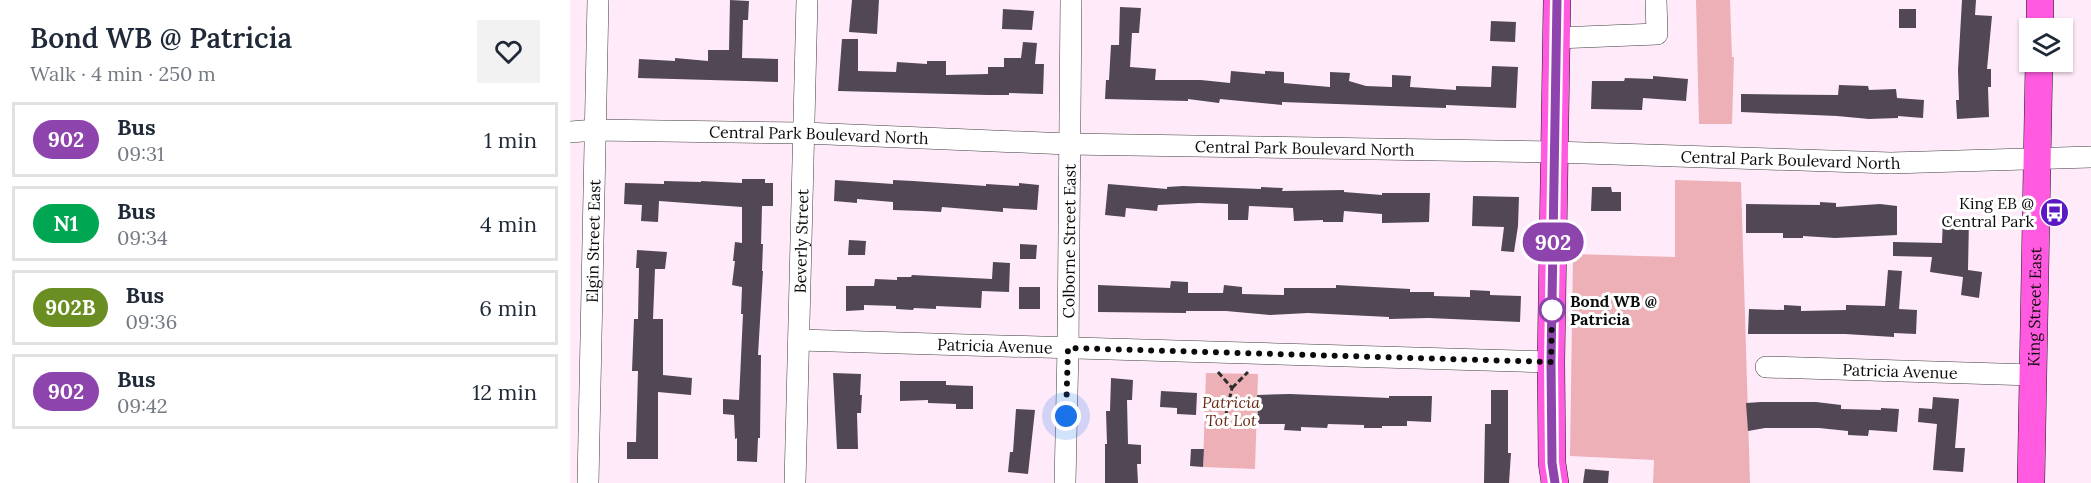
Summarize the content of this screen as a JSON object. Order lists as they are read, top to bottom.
{
  "streets": {
    "main road": ["King Street East"],
    "street": [
      "Central Park Boulevard North",
      "Elgin Street East",
      "Beverly Street",
      "Colborne Street East",
      "Patricia Avenue"
    ]
  },
  "crossings": [
    ["Central Park Boulevard North", "Elgin Street East"],
    ["Central Park Boulevard North", "Beverly Street"],
    ["Central Park Boulevard North", "Colborne Street East"],
    ["Central Park Boulevard North", "King Street East"],
    ["Beverly Street", "Patricia Avenue"],
    ["Colborne Street East", "Patricia Avenue"],
    ["King Street East", "Patricia Avenue"]
  ],
  "parks": ["Patricia Tot Lot"],
  "places": {
    "bus stop": ["King EB @ Central Park"],
    "other": ["Bond WB @ Patricia"]
  },
  "lines": ["bus line 902"],
  "page": {
    "heading": ["Bond WB @ Patricia", "Walk · 4 min · 250 m"],
    "on_map": "902",
    "list": [
      {
        "mark": "902",
        "name": "Bus",
        "note": "09:31",
        "value": "1 min"
      },
      {
        "mark": "N1",
        "name": "Bus",
        "note": "09:34",
        "value": "4 min"
      },
      {
        "mark": "902B",
        "name": "Bus",
        "note": "09:36",
        "value": "6 min"
      },
      {
        "mark": "902",
        "name": "Bus",
        "note": "09:42",
        "value": "12 min"
      }
    ]
  }
}
